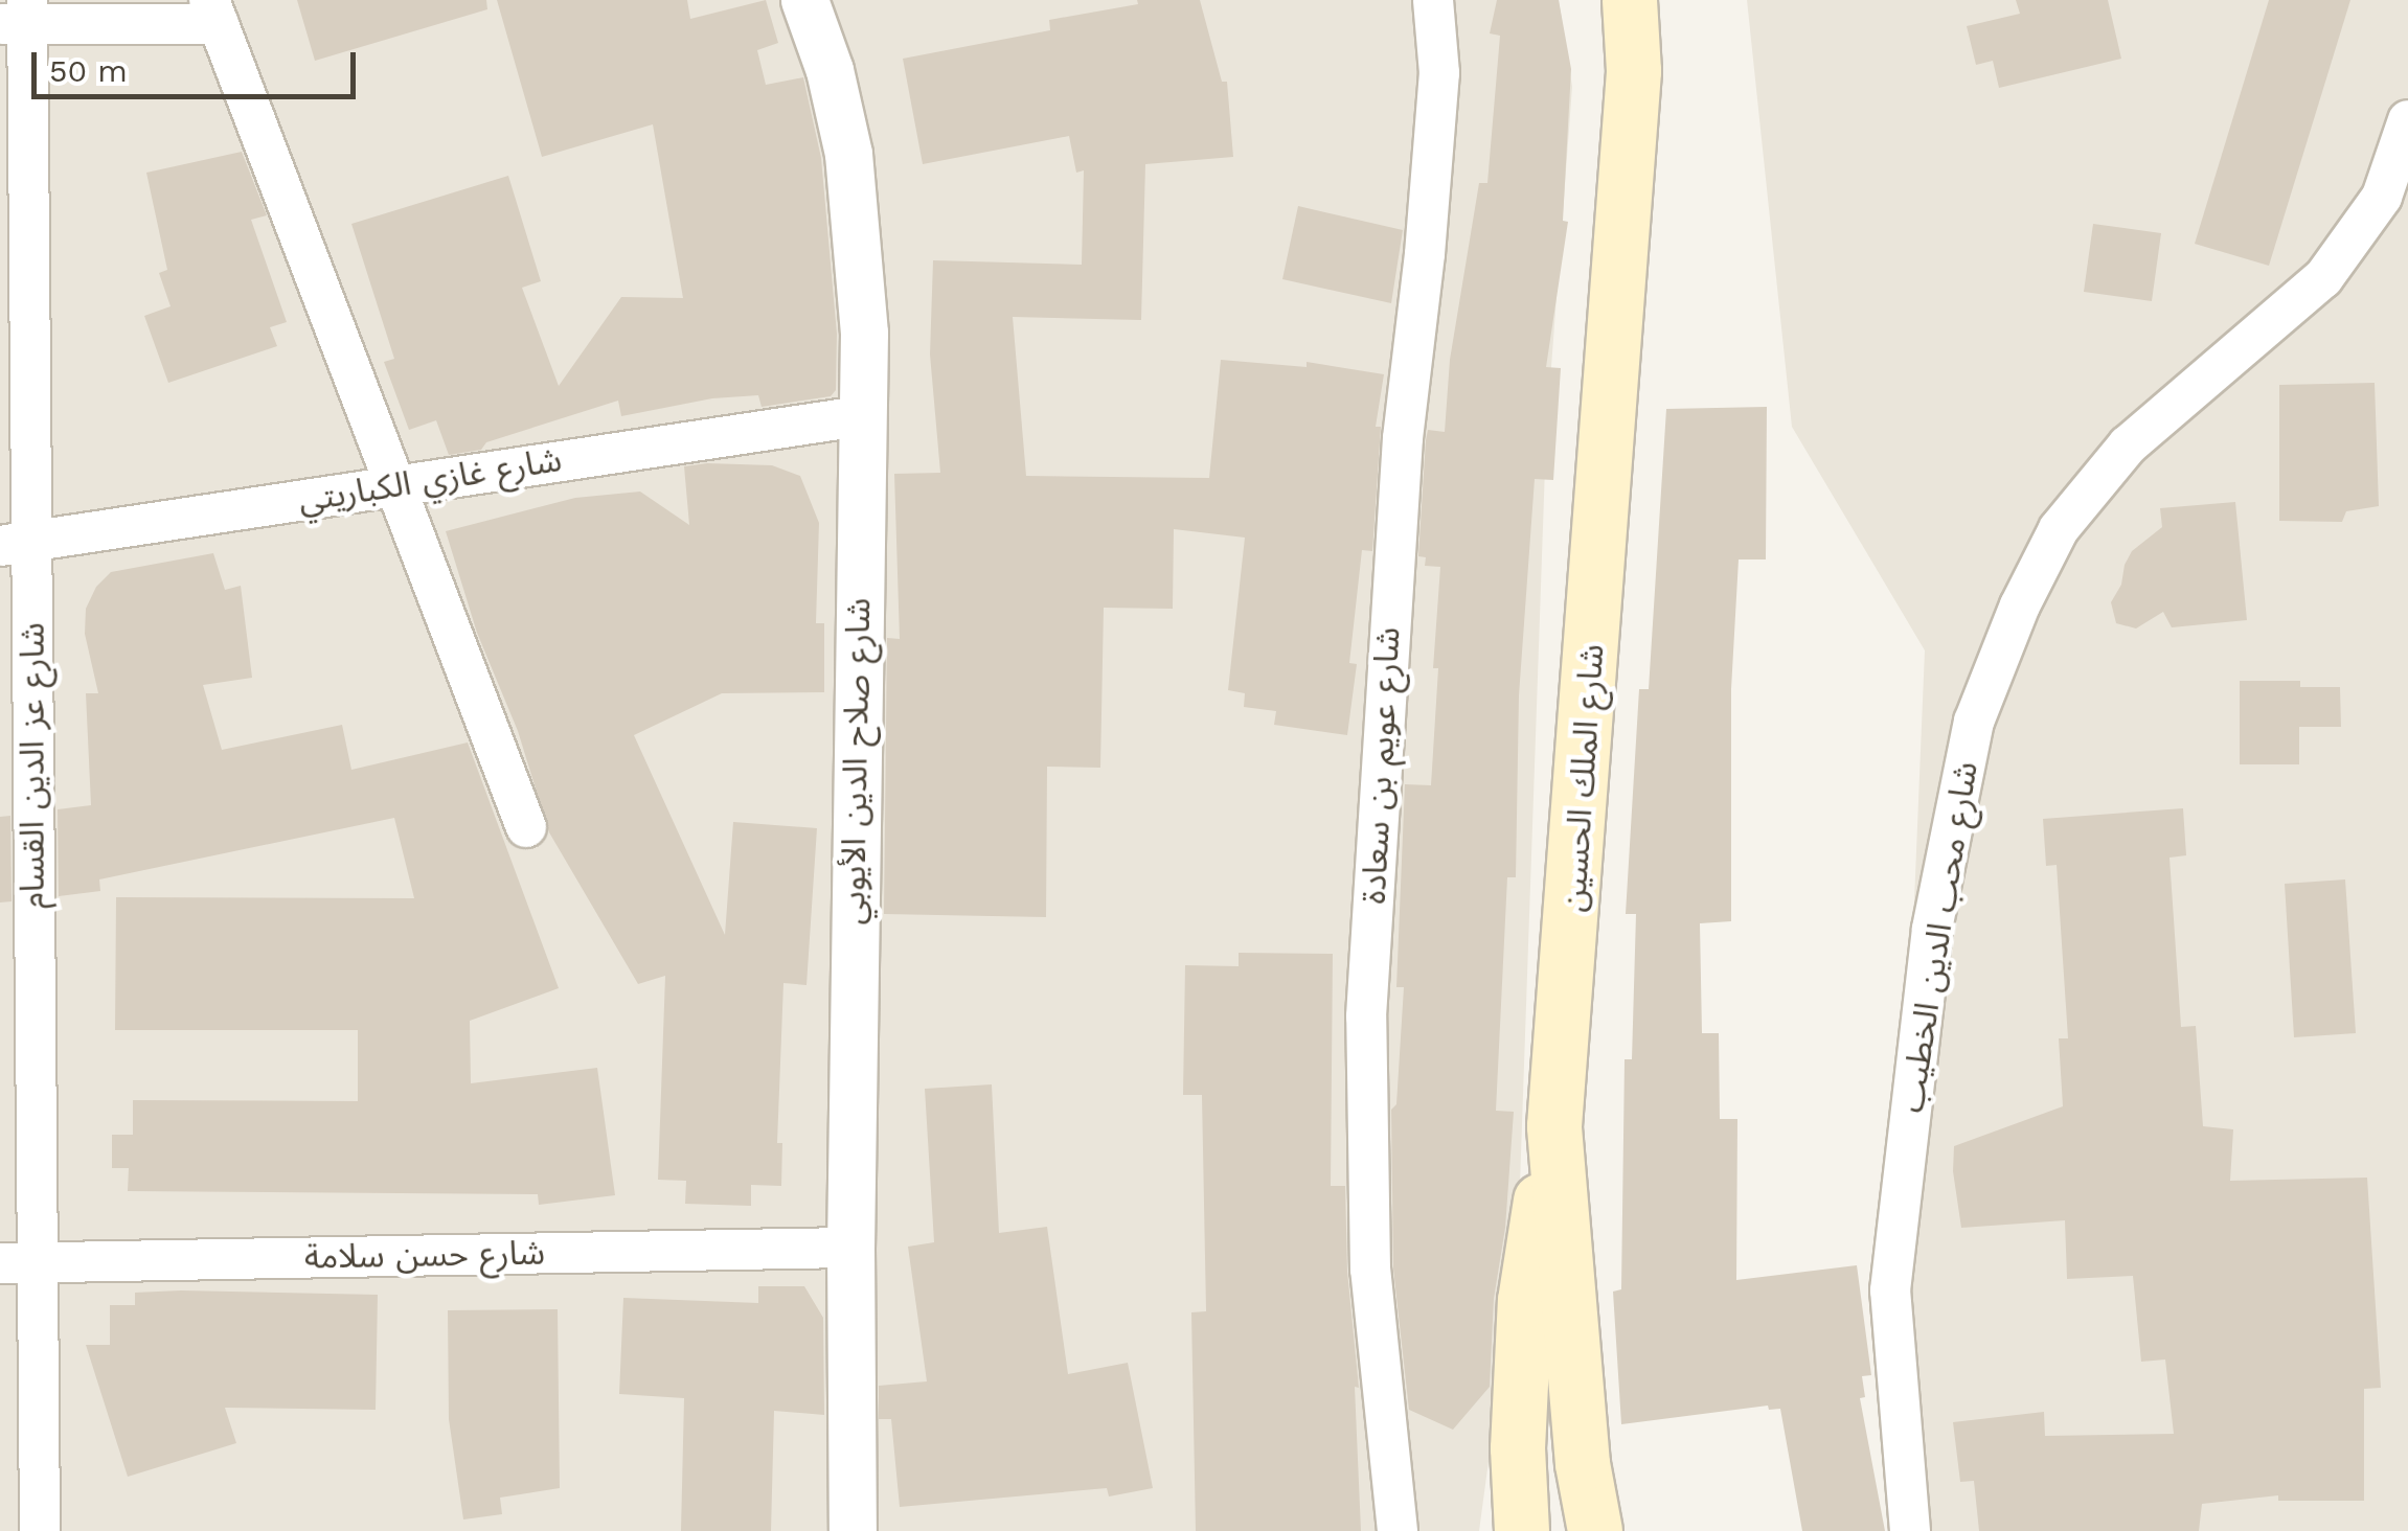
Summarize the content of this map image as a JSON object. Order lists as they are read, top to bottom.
{
  "streets": {
    "main road": ["شارع الملك الحسين"],
    "street": [
      "شارع غازي الكباريتي",
      "شارع صلاح الدين الأيوبي",
      "شارع عز الدين القسام",
      "شارع عويم بن سعادة",
      "شارع محب الدين الخطيب",
      "شارع حسن سلامة"
    ]
  },
  "crossings": [
    ["شارع غازي الكباريتي", "شارع صلاح الدين الأيوبي"],
    ["شارع غازي الكباريتي", "شارع عز الدين القسام"],
    ["شارع صلاح الدين الأيوبي", "شارع حسن سلامة"],
    ["شارع عز الدين القسام", "شارع حسن سلامة"]
  ],
  "scale_bar": "50 m"
}
